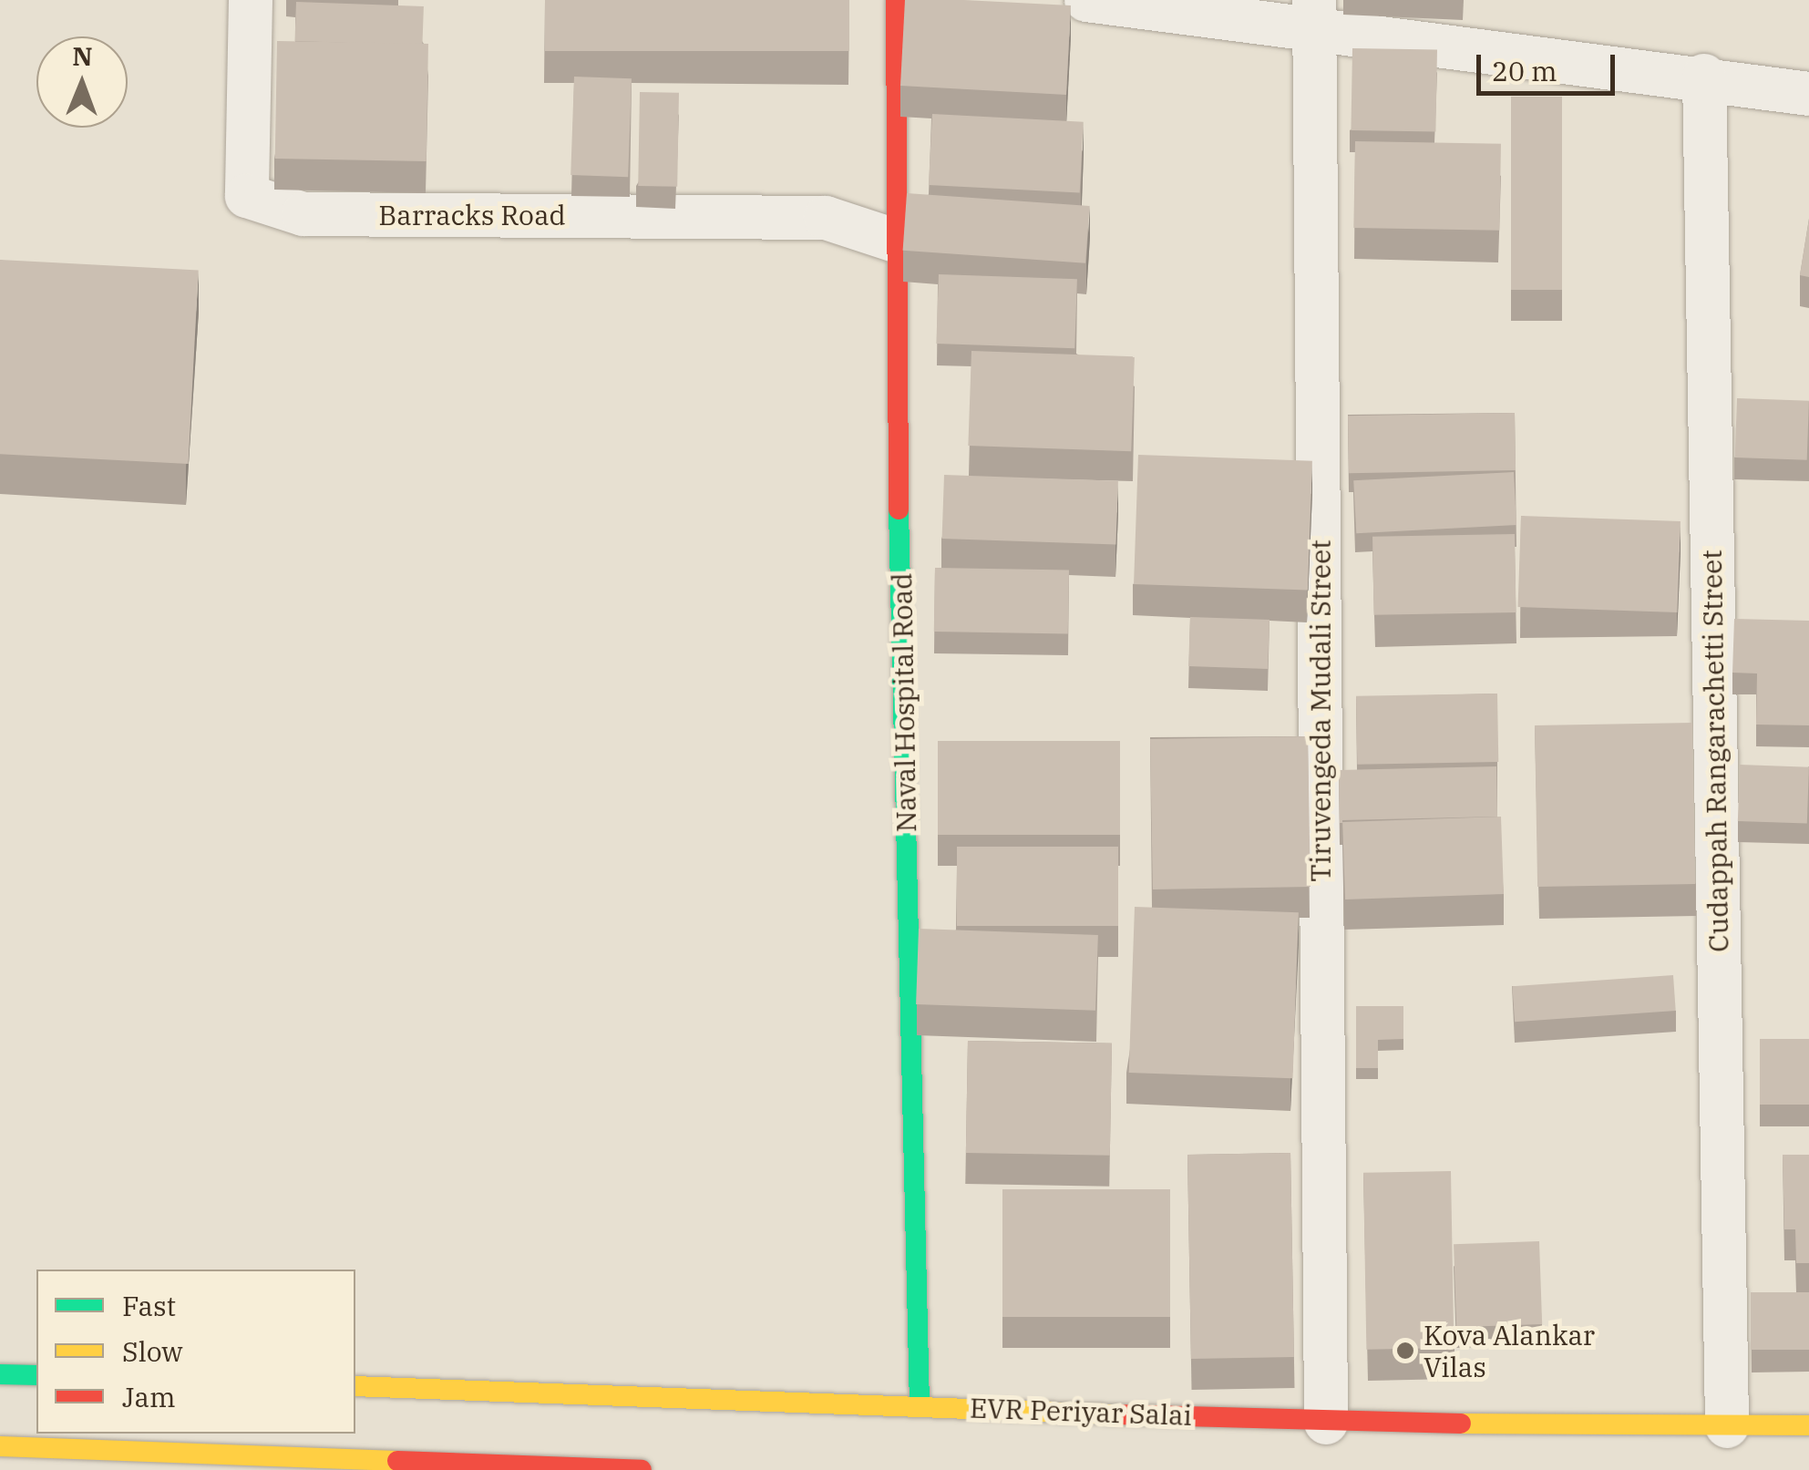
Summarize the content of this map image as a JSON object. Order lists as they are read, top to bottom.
{
  "streets": {
    "main road": ["Naval Hospital Road", "EVR Periyar Salai"],
    "street": ["Barracks Road", "Tiruvengeda Mudali Street", "Cudappah Rangarachetti Street"]
  },
  "crossings": [
    ["Barracks Road", "Naval Hospital Road"],
    ["Naval Hospital Road", "EVR Periyar Salai"],
    ["Tiruvengeda Mudali Street", "EVR Periyar Salai"],
    ["Cudappah Rangarachetti Street", "EVR Periyar Salai"]
  ],
  "places": ["Kova Alankar Vilas"],
  "legend": ["Fast", "Slow", "Jam"],
  "scale_bar": "20 m",
  "north": "top"
}
